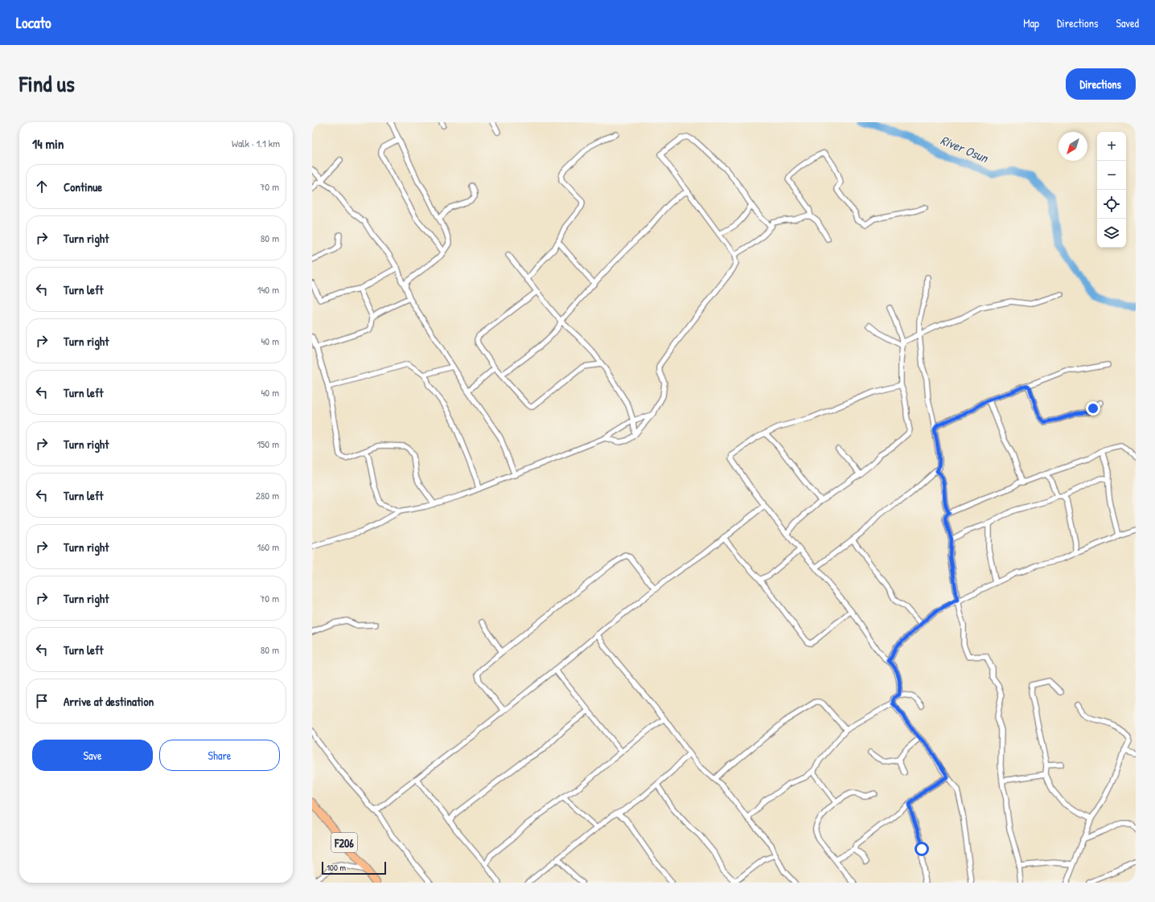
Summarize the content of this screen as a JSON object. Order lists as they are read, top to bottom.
{
  "streets": {
    "main road": ["F206"]
  },
  "water": ["River Osun"],
  "scale_bar": "100 m",
  "north": "bottom left",
  "page": {
    "header": "Locato",
    "nav": ["Map", "Directions", "Saved"],
    "title": "Find us",
    "buttons": [
      "Directions",
      ["Save", "Share"]
    ],
    "heading": ["14 min", "Walk · 1.1 km"],
    "map_buttons": ["+", "−"],
    "list": [
      ["Continue", "70 m"],
      ["Turn right", "80 m"],
      ["Turn left", "140 m"],
      ["Turn right", "40 m"],
      ["Turn left", "40 m"],
      ["Turn right", "150 m"],
      ["Turn left", "280 m"],
      ["Turn right", "160 m"],
      ["Turn right", "70 m"],
      ["Turn left", "80 m"],
      "Arrive at destination"
    ],
    "scale": "100 m"
  }
}
